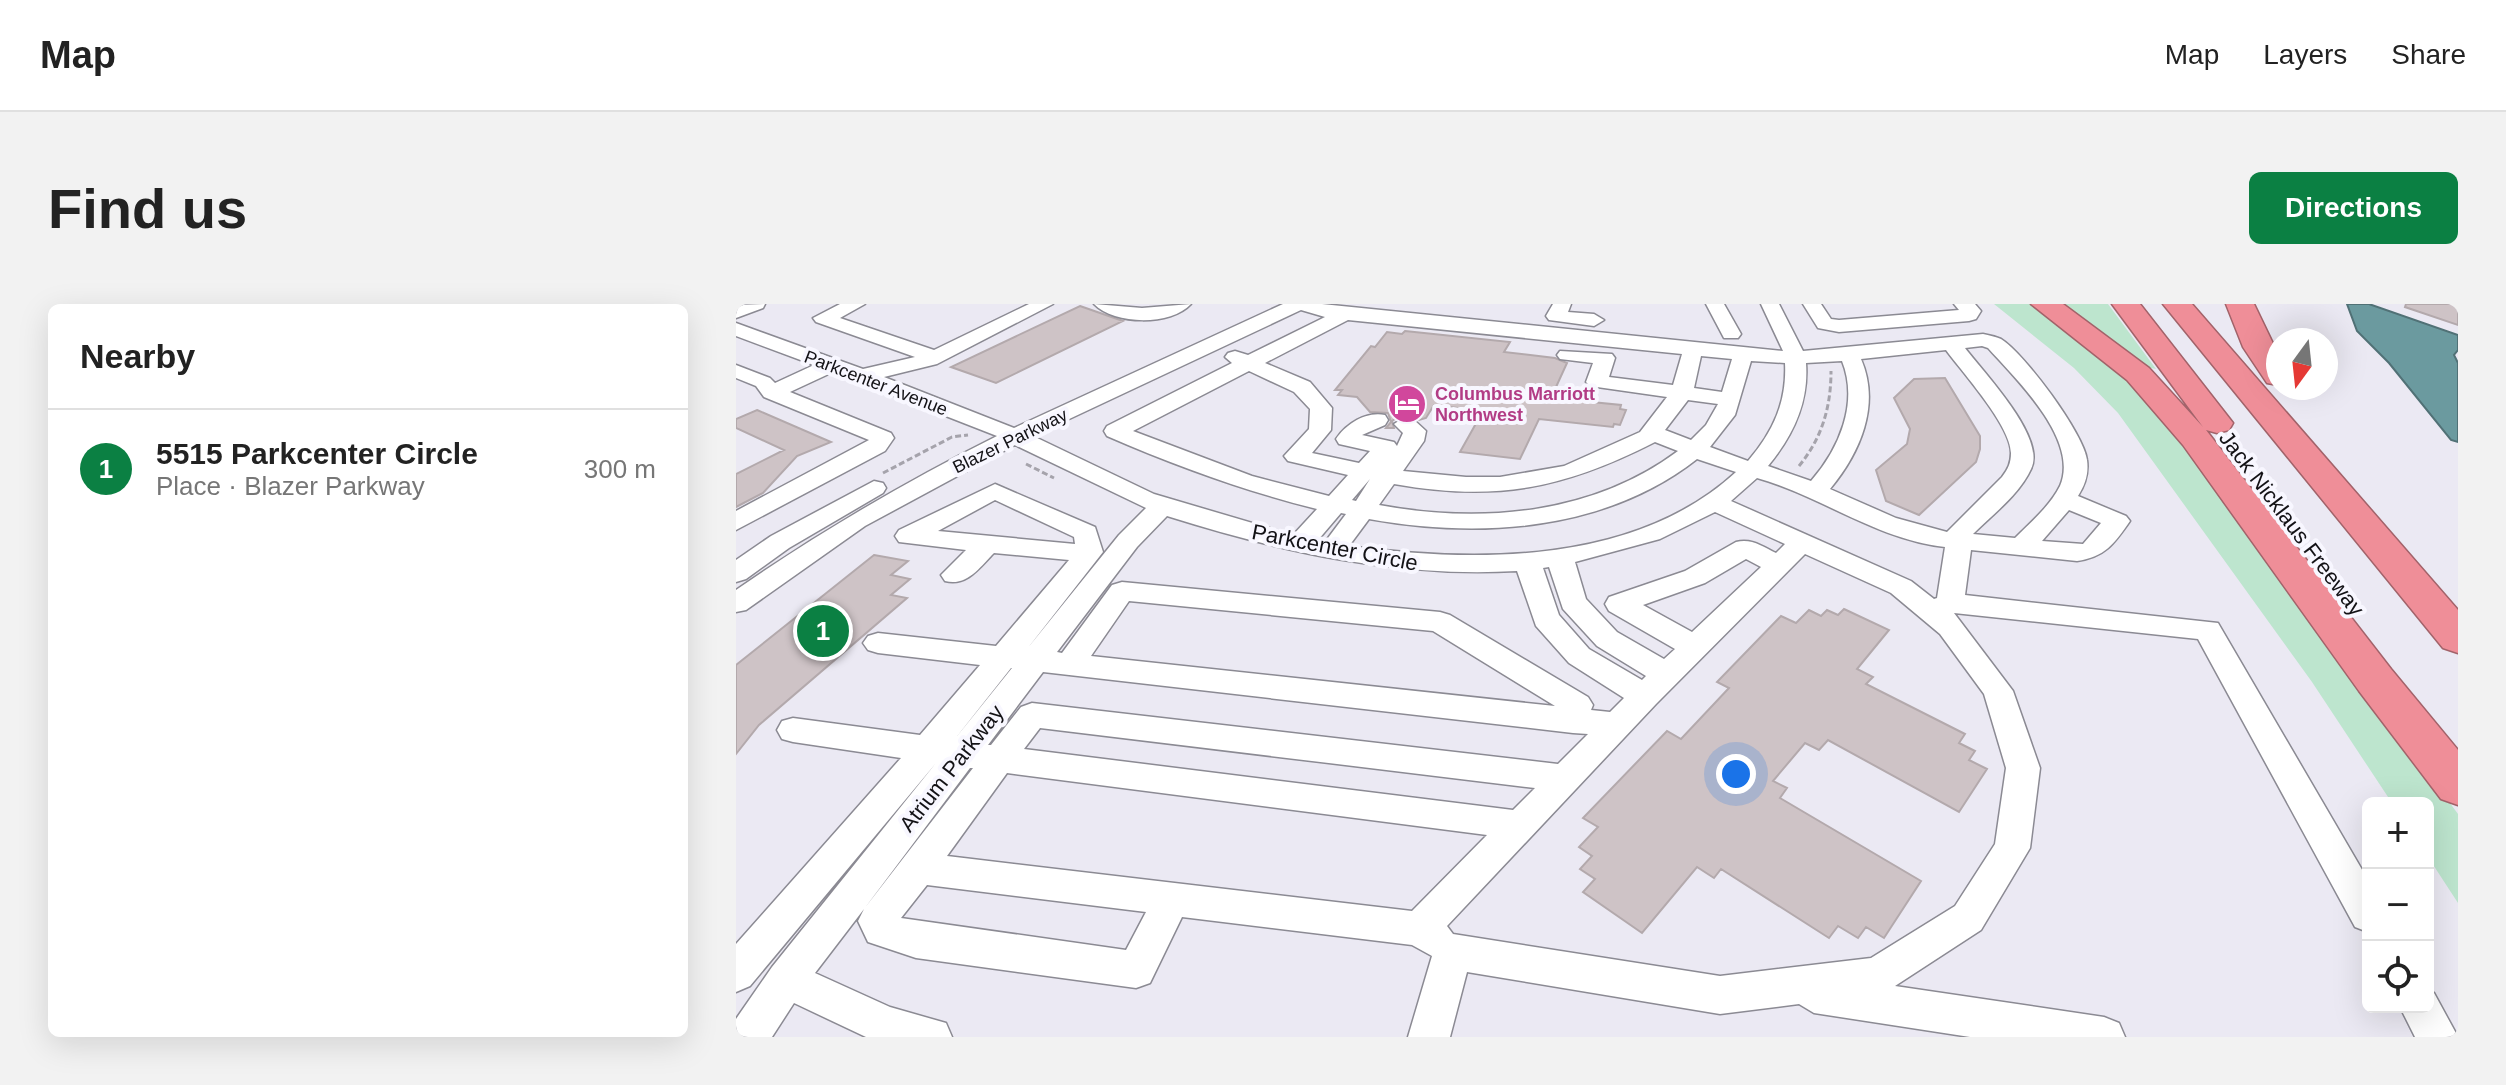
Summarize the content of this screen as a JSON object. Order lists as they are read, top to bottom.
{
  "streets": {
    "highway": ["Jack Nicklaus Freeway"],
    "street": [
      "Parkcenter Avenue",
      "Blazer Parkway",
      "Parkcenter Circle",
      "Atrium Parkway"
    ]
  },
  "crossings": [
    ["Parkcenter Avenue", "Blazer Parkway"],
    ["Parkcenter Avenue", "Parkcenter Circle"],
    ["Blazer Parkway", "Parkcenter Circle"],
    ["Parkcenter Circle", "Atrium Parkway"]
  ],
  "places": {
    "hotel": ["Columbus Marriott Northwest"]
  },
  "north": "bottom",
  "page": {
    "header": "Map",
    "nav": ["Map", "Layers", "Share"],
    "buttons": "Directions",
    "title": "Find us",
    "heading": "Nearby",
    "list": [
      {
        "mark": "1",
        "name": "5515 Parkcenter Circle",
        "note": "Place · Blazer Parkway",
        "value": "300 m"
      }
    ],
    "pins": "1",
    "map_buttons": ["+", "−"]
  }
}
